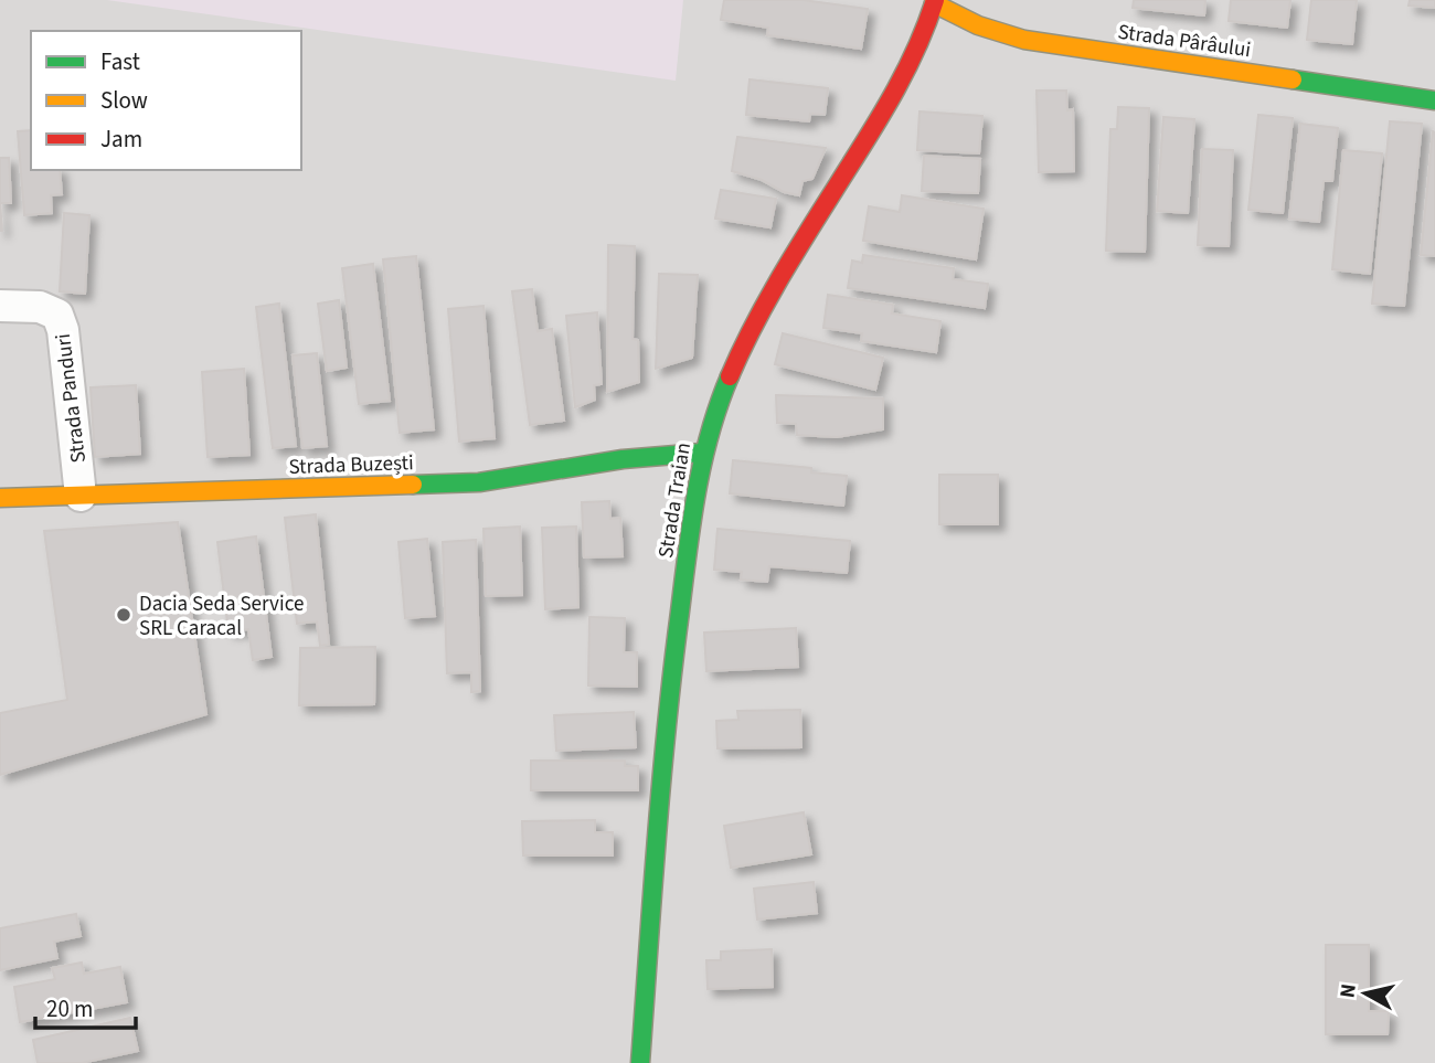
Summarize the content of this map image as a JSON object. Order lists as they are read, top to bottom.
{
  "streets": {
    "street": [
      "Strada Pârâului",
      "Strada Panduri",
      "Strada Buzești",
      "Strada Traian"
    ]
  },
  "crossings": [
    ["Strada Pârâului", "Strada Traian"],
    ["Strada Panduri", "Strada Buzești"],
    ["Strada Buzești", "Strada Traian"]
  ],
  "places": ["Dacia Seda Service SRL Caracal"],
  "legend": ["Fast", "Slow", "Jam"],
  "scale_bar": "20 m",
  "north": "left"
}
